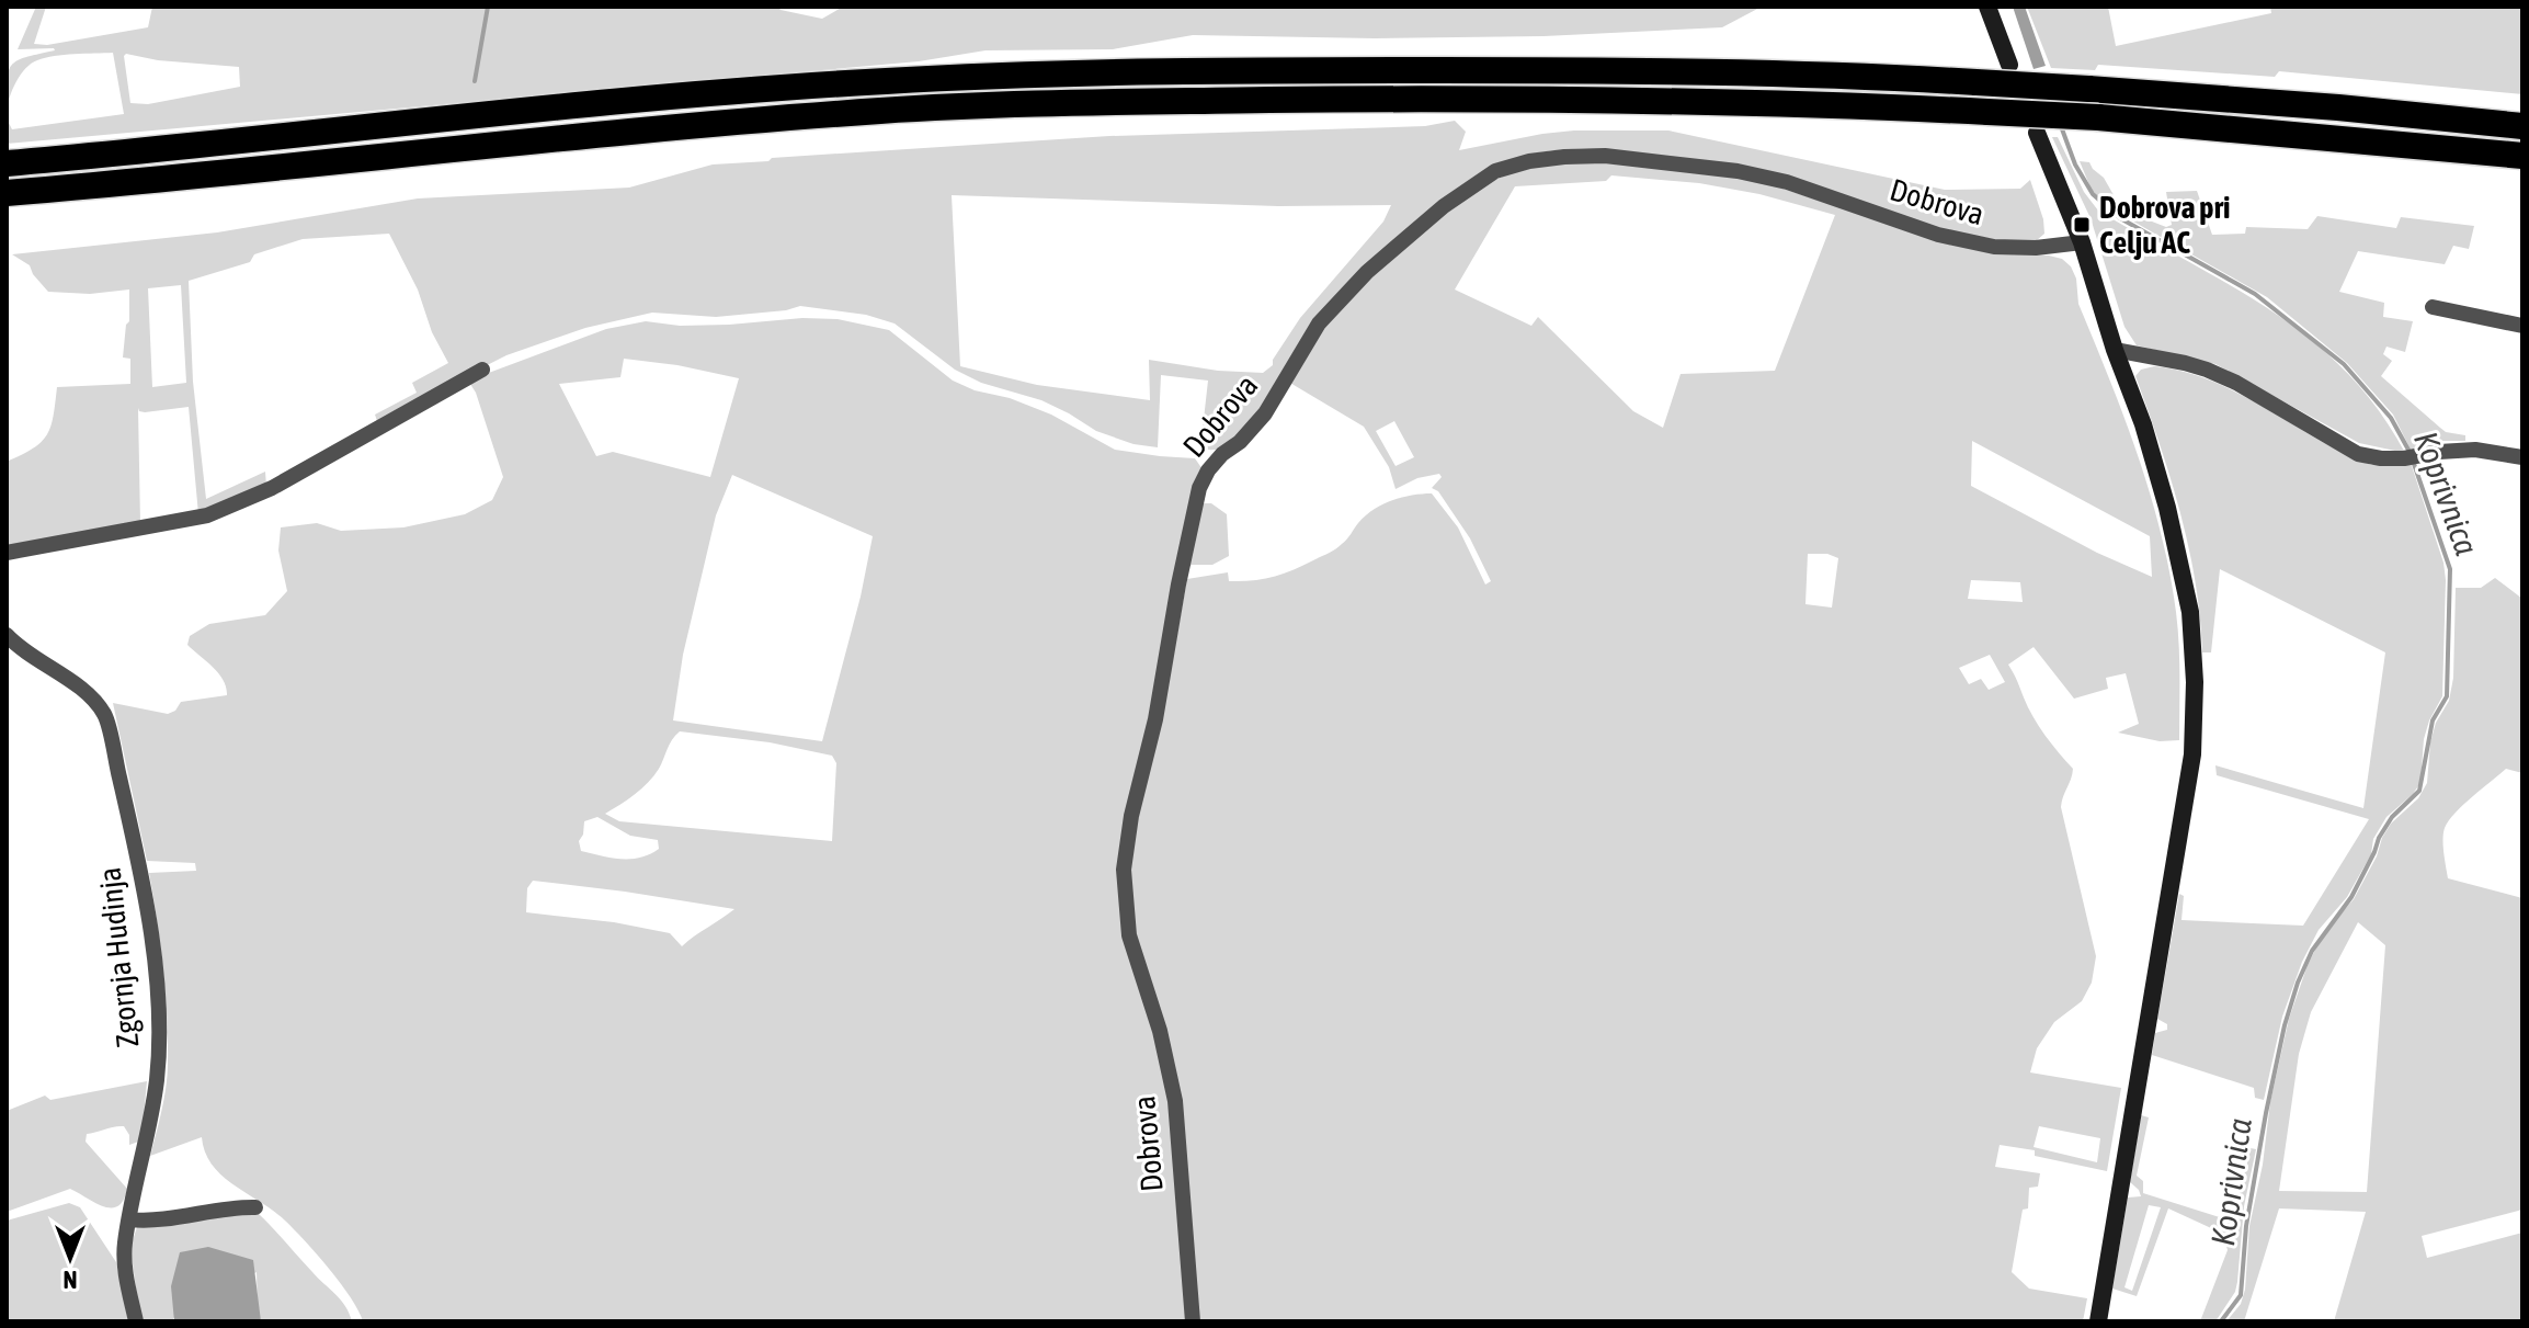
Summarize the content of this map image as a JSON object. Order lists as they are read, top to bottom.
{
  "streets": {
    "street": ["Dobrova", "Zgornja Hudinja"]
  },
  "water": ["Koprivnica"],
  "places": {
    "transit": ["Dobrova pri Celju AC"]
  },
  "north": "bottom"
}
